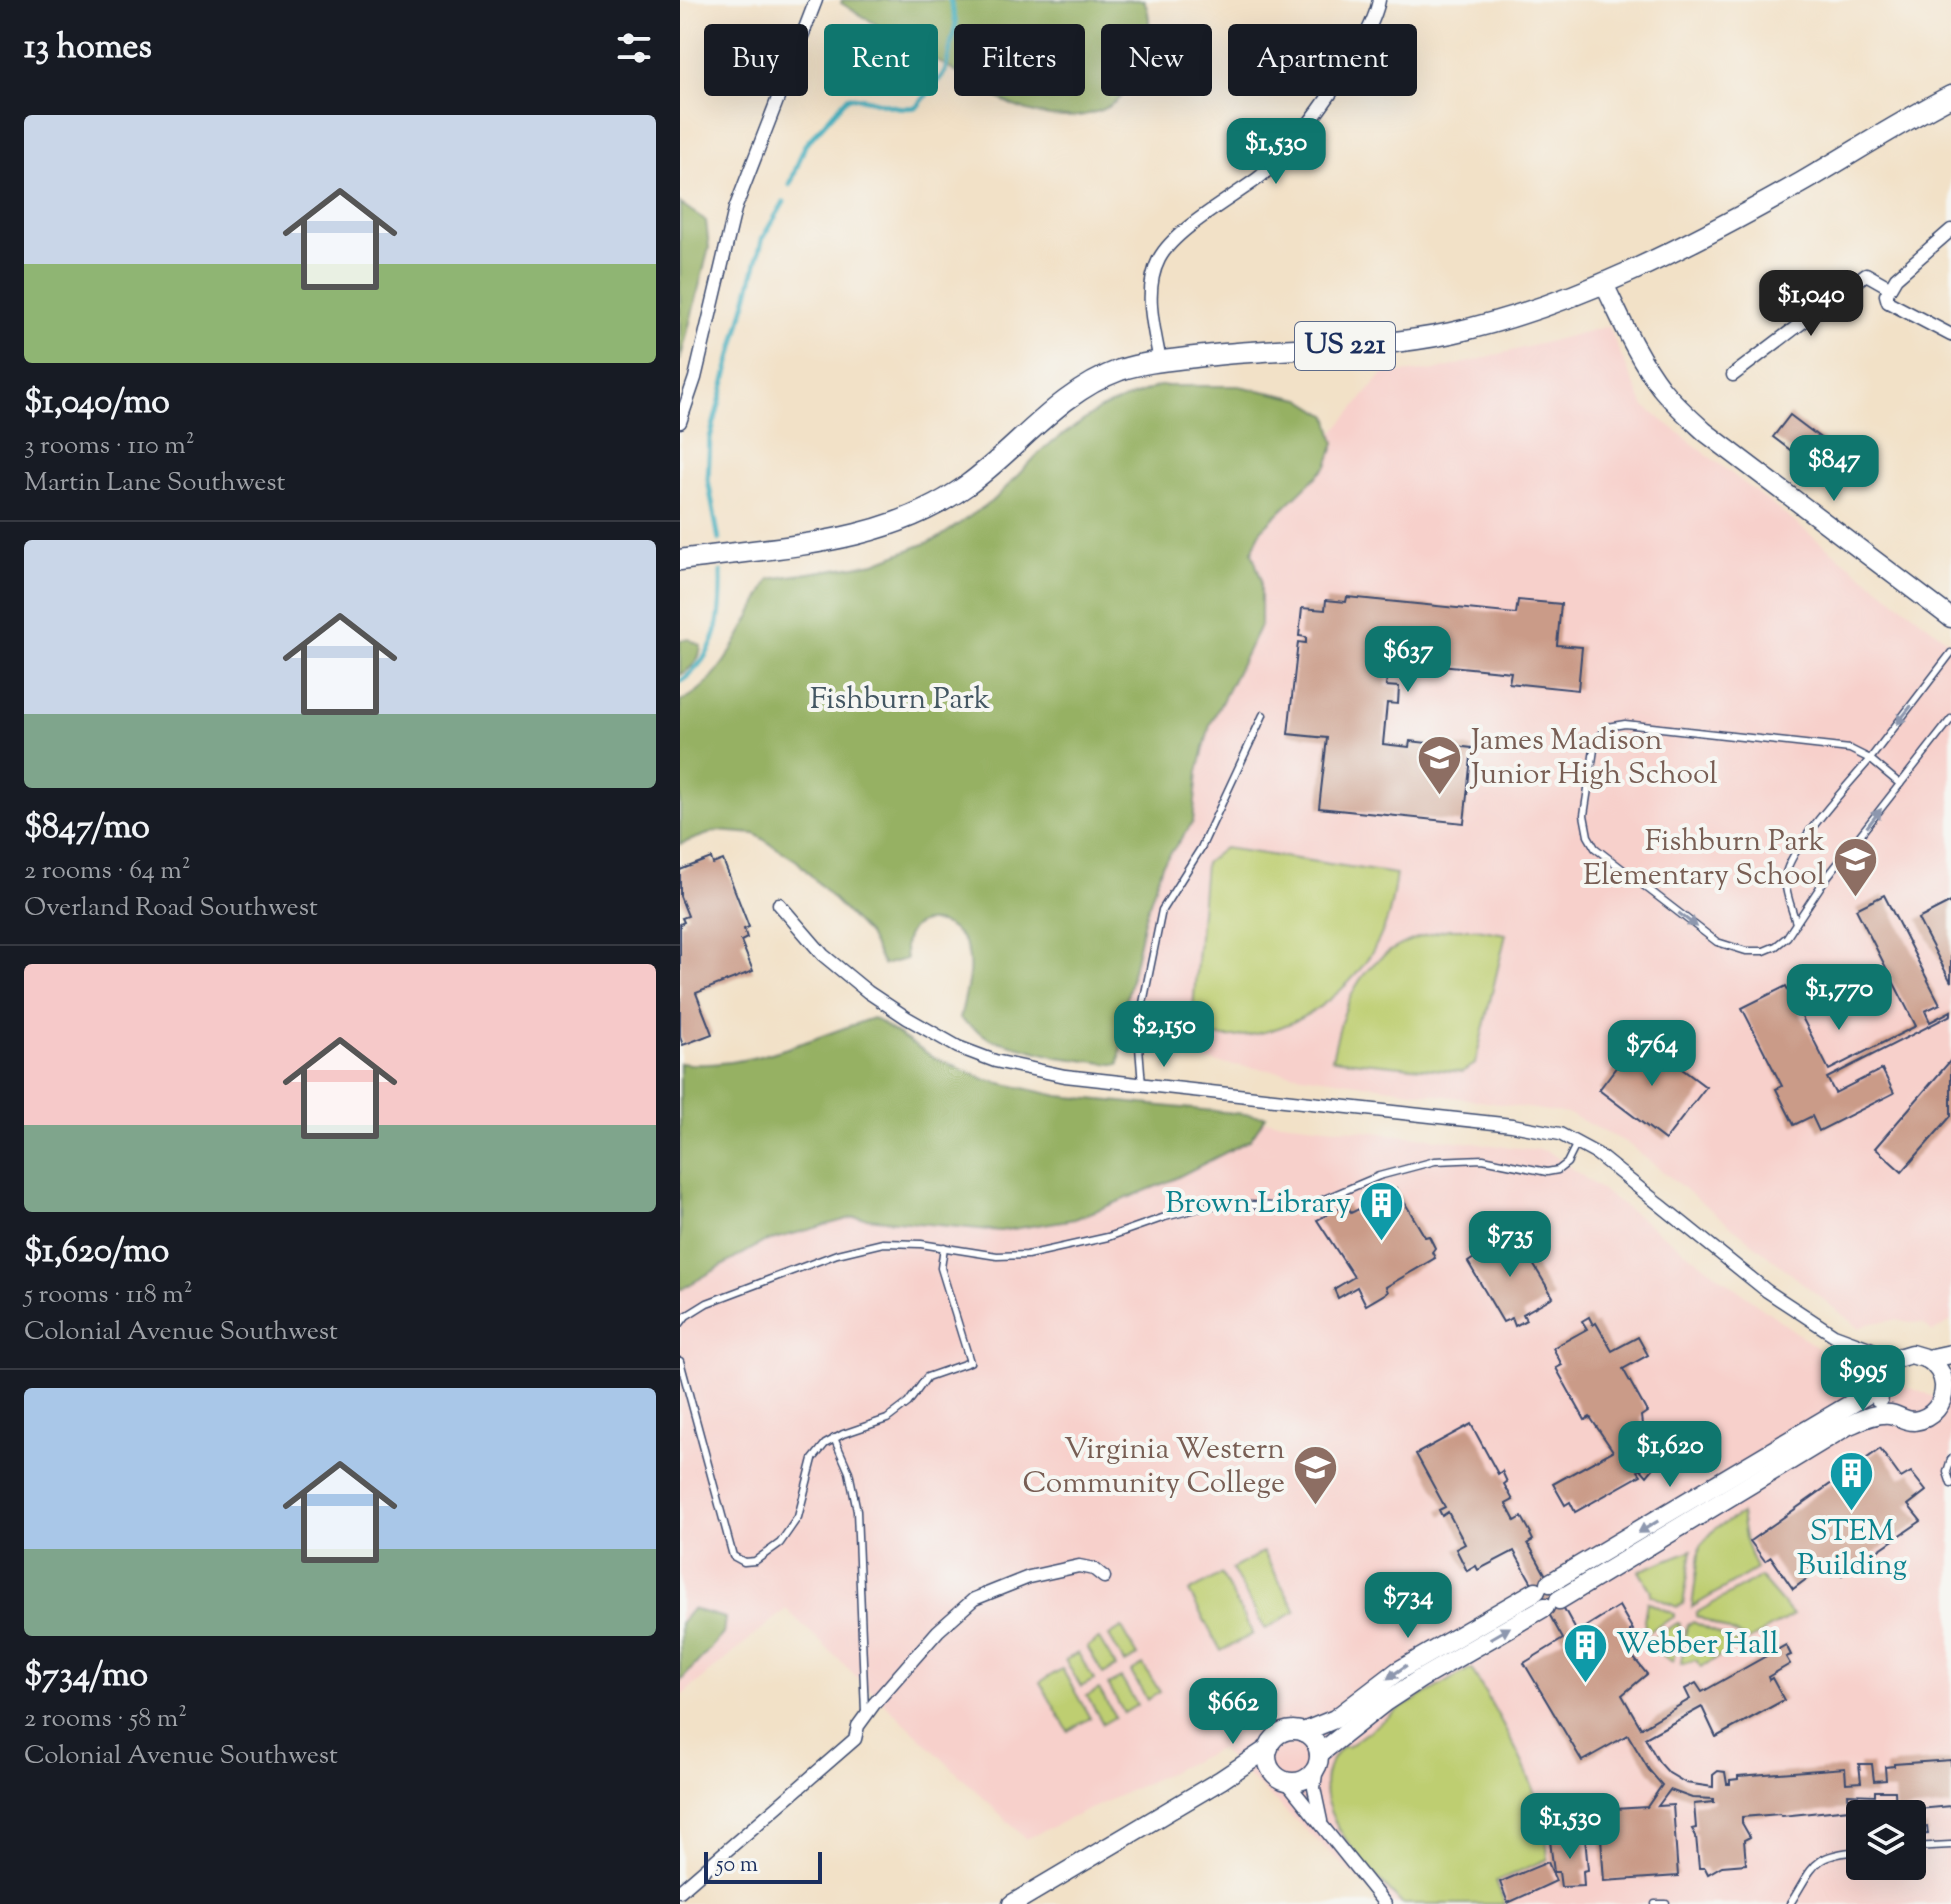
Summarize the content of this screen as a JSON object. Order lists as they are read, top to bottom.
{
  "streets": {
    "main road": ["US 221"]
  },
  "parks": ["Fishburn Park"],
  "places": {
    "school or university": ["James Madison Junior High School", "Fishburn Park Elementary School", "Virginia Western Community College"],
    "building": ["Brown Library", "STEM Building", "Webber Hall"]
  },
  "scale_bar": "50 m",
  "page": {
    "heading": "13 homes",
    "chip": [
      "Buy",
      "Rent",
      "Filters",
      "New",
      "Apartment"
    ],
    "list": [
      {
        "name": "$1,040/mo",
        "note": "3 rooms · 110 m² · Martin Lane Southwest"
      },
      {
        "name": "$847/mo",
        "note": "2 rooms · 64 m² · Overland Road Southwest"
      },
      {
        "name": "$1,620/mo",
        "note": "5 rooms · 118 m² · Colonial Avenue Southwest"
      },
      {
        "name": "$734/mo",
        "note": "2 rooms · 58 m² · Colonial Avenue Southwest"
      }
    ],
    "price": [
      "$1,530",
      "$1,040",
      "$847",
      "$637",
      "$1,770",
      "$2,150",
      "$764",
      "$735",
      "$995",
      "$1,620",
      "$734",
      "$662",
      "$1,530"
    ],
    "scale": "50 m"
  }
}
